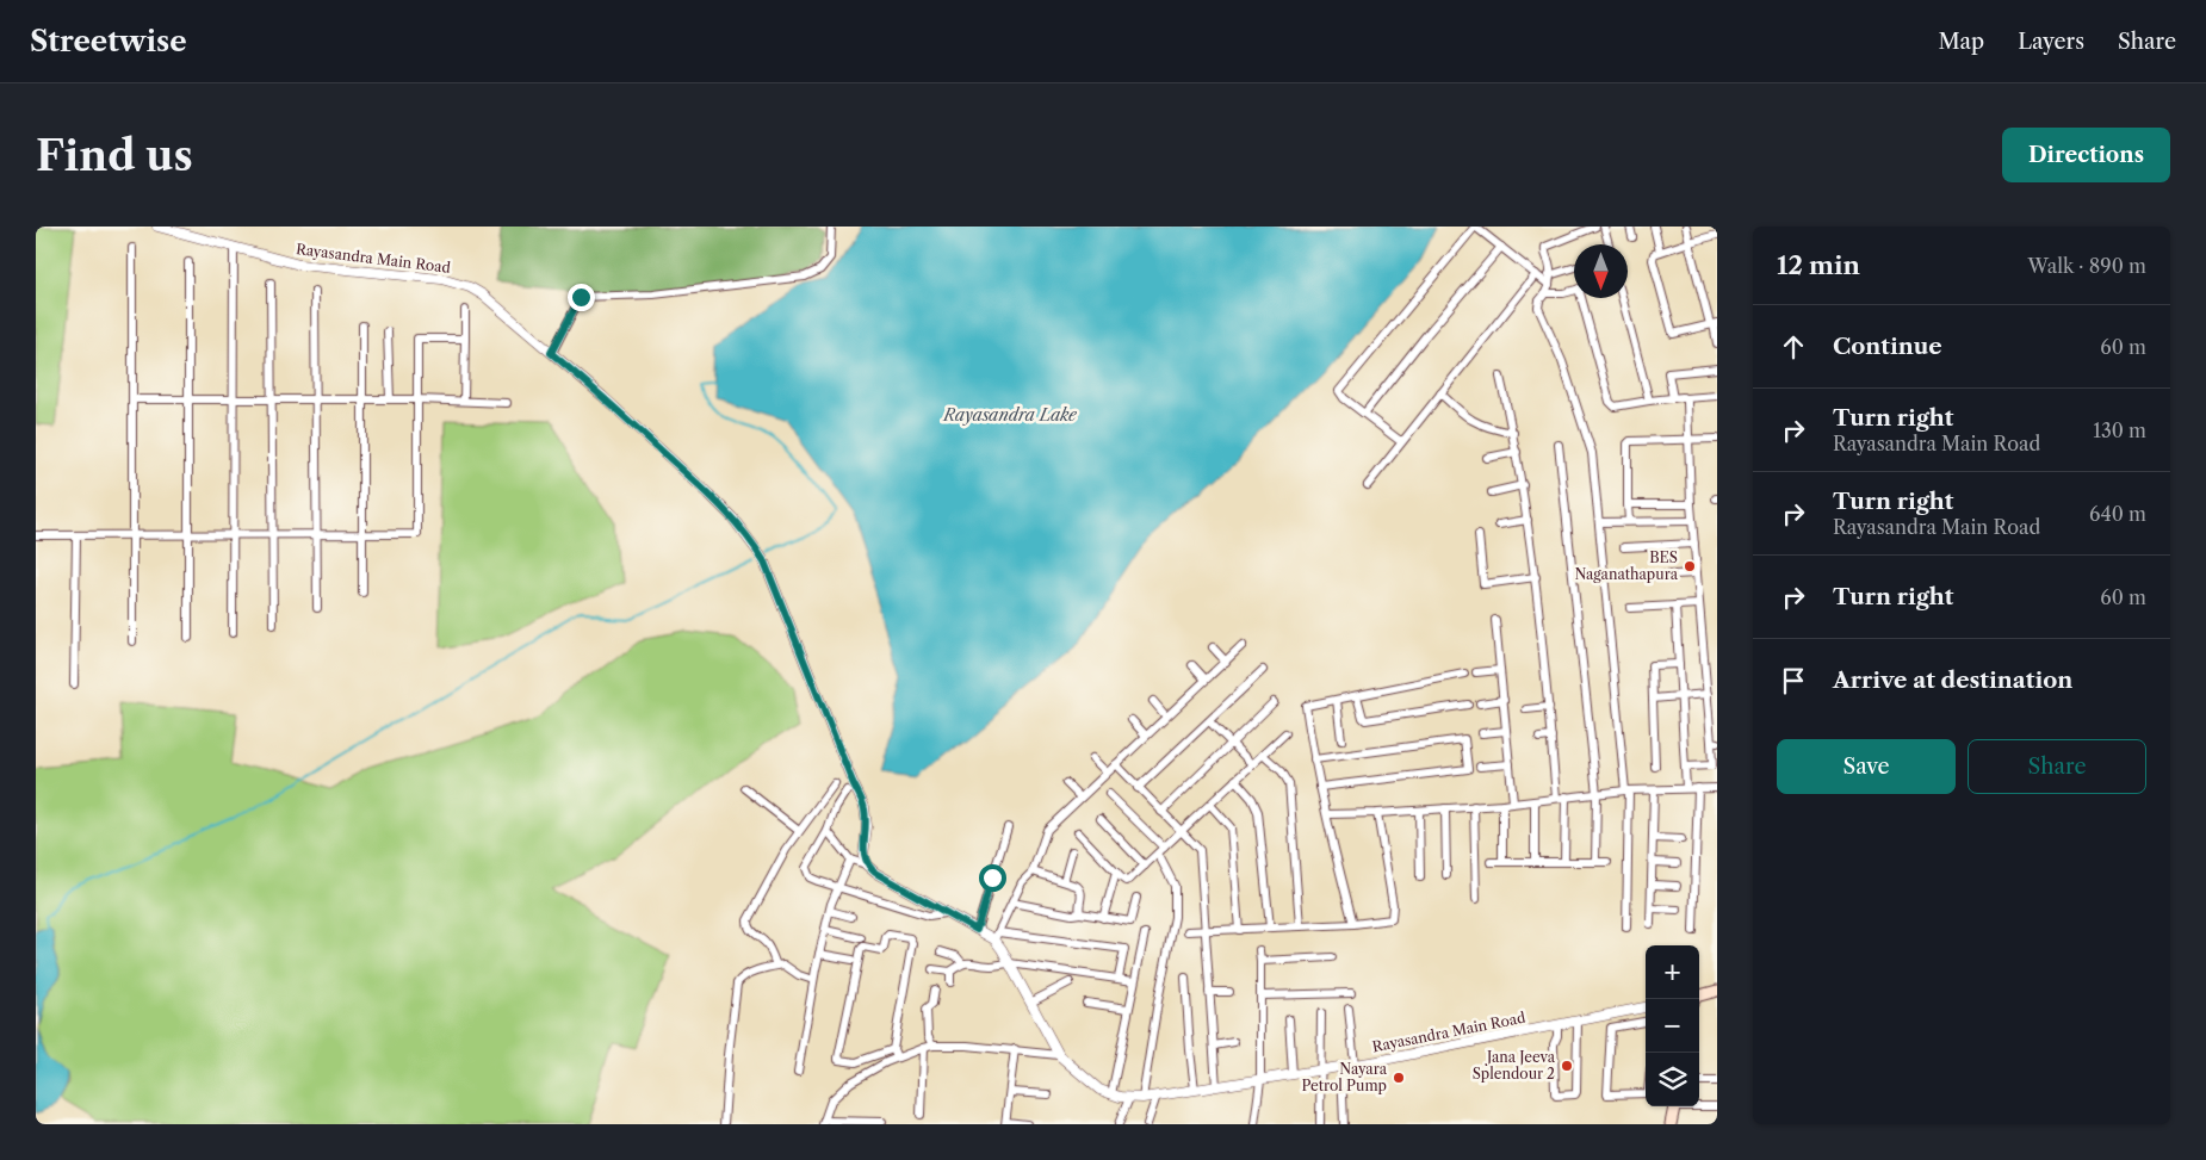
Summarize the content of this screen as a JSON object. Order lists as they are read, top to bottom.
{
  "streets": {
    "street": ["Rayasandra Main Road"]
  },
  "water": ["Rayasandra Lake"],
  "places": ["BES Naganathapura", "Jana Jeeva Splendour 2", "Nayara Petrol Pump"],
  "north": "bottom",
  "page": {
    "header": "Streetwise",
    "nav": ["Map", "Layers", "Share"],
    "buttons": [
      "Directions",
      ["Save", "Share"]
    ],
    "title": "Find us",
    "heading": ["12 min", "Walk · 890 m"],
    "list": [
      ["Continue", "60 m"],
      ["Turn right", "Rayasandra Main Road", "130 m"],
      ["Turn right", "Rayasandra Main Road", "640 m"],
      ["Turn right", "60 m"],
      "Arrive at destination"
    ],
    "map_buttons": ["+", "−"]
  }
}
